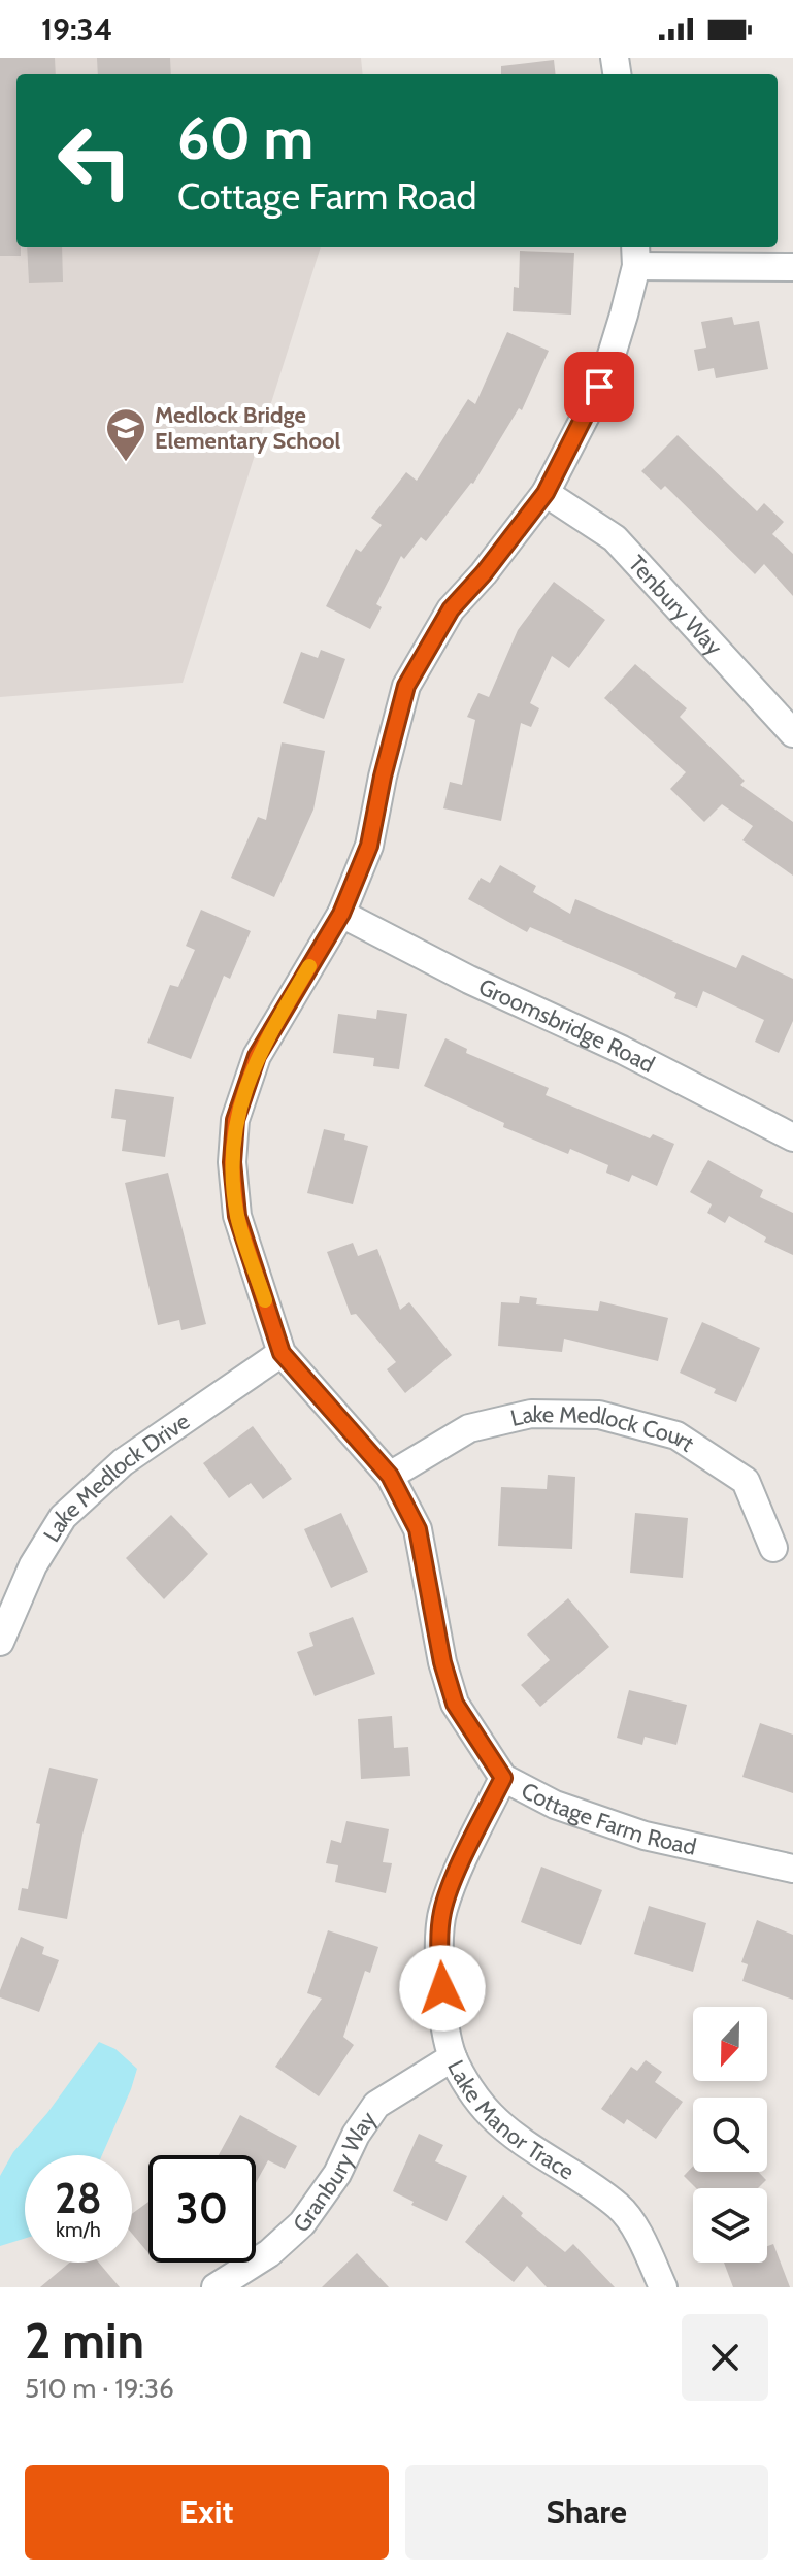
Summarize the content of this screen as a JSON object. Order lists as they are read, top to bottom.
{
  "streets": {
    "street": [
      "Tenbury Way",
      "Groomsbridge Road",
      "Lake Medlock Court",
      "Lake Medlock Drive",
      "Cottage Farm Road",
      "Lake Manor Trace",
      "Granbury Way"
    ]
  },
  "crossings": [
    ["Tenbury Way", "Cottage Farm Road"],
    ["Groomsbridge Road", "Cottage Farm Road"],
    ["Lake Medlock Court", "Cottage Farm Road"],
    ["Lake Medlock Drive", "Cottage Farm Road"],
    ["Cottage Farm Road", "Lake Manor Trace"],
    ["Lake Manor Trace", "Granbury Way"]
  ],
  "places": {
    "school or university": ["Medlock Bridge Elementary School"]
  },
  "north": "bottom",
  "page": {
    "status": "19:34",
    "turn": ["60 m", "Cottage Farm Road"],
    "speed": "28 km/h",
    "limit": "30",
    "heading": ["2 min", "510 m · 19:36"],
    "buttons": ["Exit", "Share"]
  }
}
